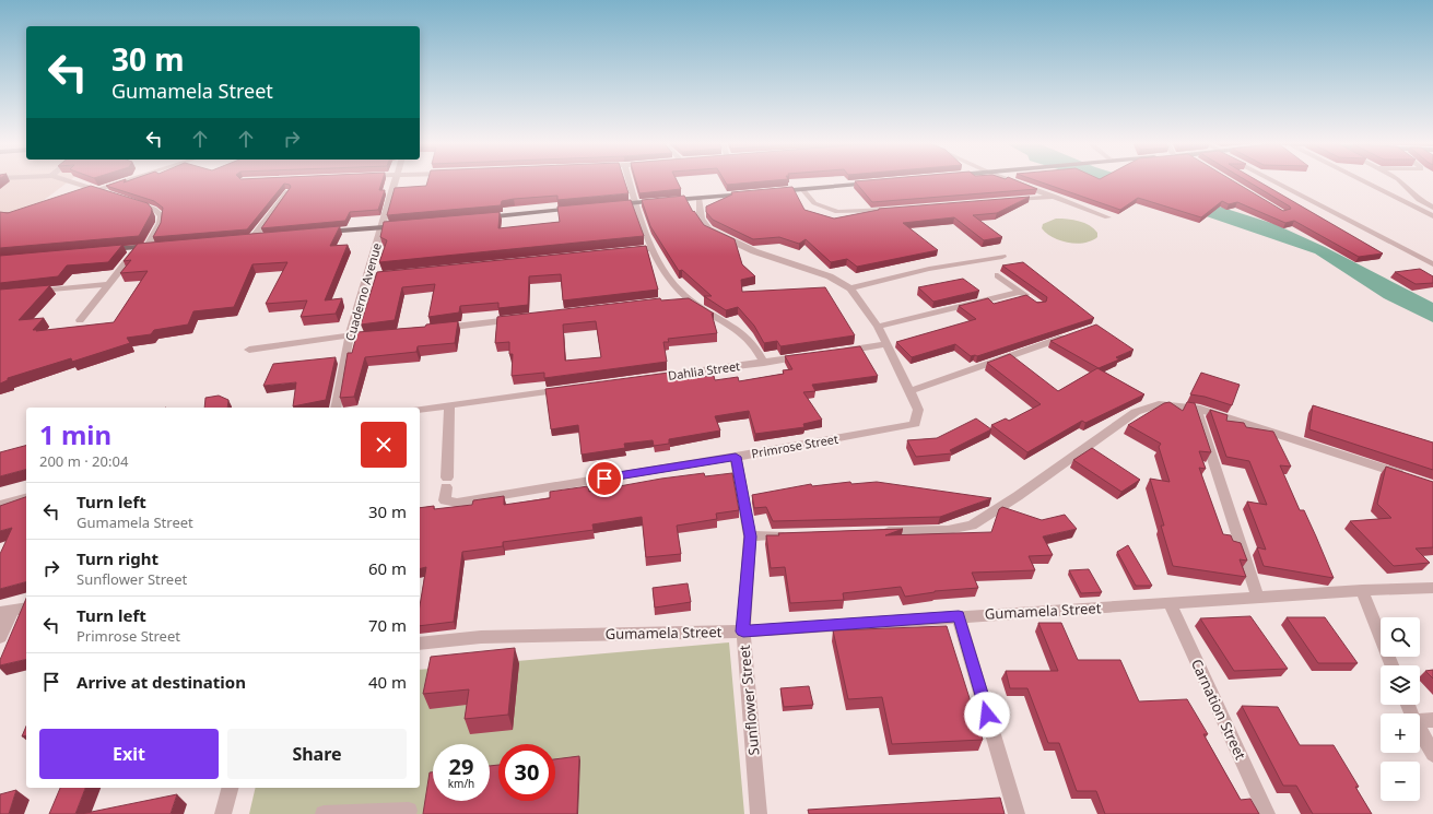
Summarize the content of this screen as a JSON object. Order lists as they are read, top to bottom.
{
  "streets": {
    "street": [
      "Cuaderno Avenue",
      "Dahlia Street",
      "Primrose Street",
      "Gumamela Street",
      "Sunflower Street",
      "Carnation Street"
    ]
  },
  "crossings": [
    ["Primrose Street", "Sunflower Street"],
    ["Gumamela Street", "Sunflower Street"],
    ["Gumamela Street", "Carnation Street"]
  ],
  "page": {
    "turn": ["30 m", "Gumamela Street"],
    "heading": ["1 min", "200 m · 20:04"],
    "list": [
      {
        "name": "Turn left",
        "note": "Gumamela Street",
        "value": "30 m"
      },
      {
        "name": "Turn right",
        "note": "Sunflower Street",
        "value": "60 m"
      },
      {
        "name": "Turn left",
        "note": "Primrose Street",
        "value": "70 m"
      },
      {
        "name": "Arrive at destination",
        "value": "40 m"
      }
    ],
    "map_buttons": ["+", "−"],
    "buttons": ["Exit", "Share"],
    "speed": "29 km/h",
    "limit": "30"
  }
}
